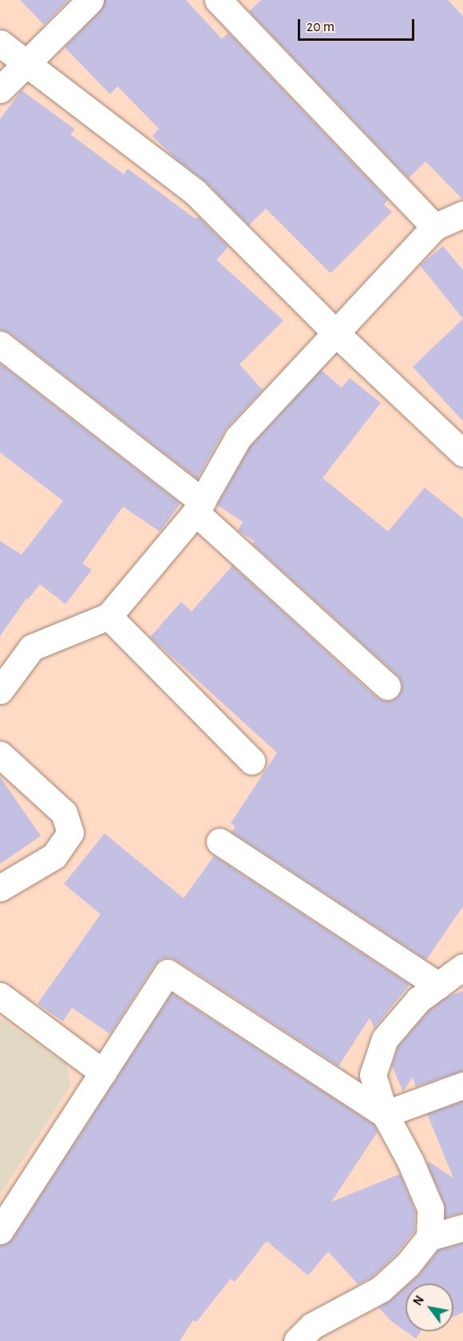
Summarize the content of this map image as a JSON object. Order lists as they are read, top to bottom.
{
  "scale_bar": "20 m",
  "north": "top left"
}
